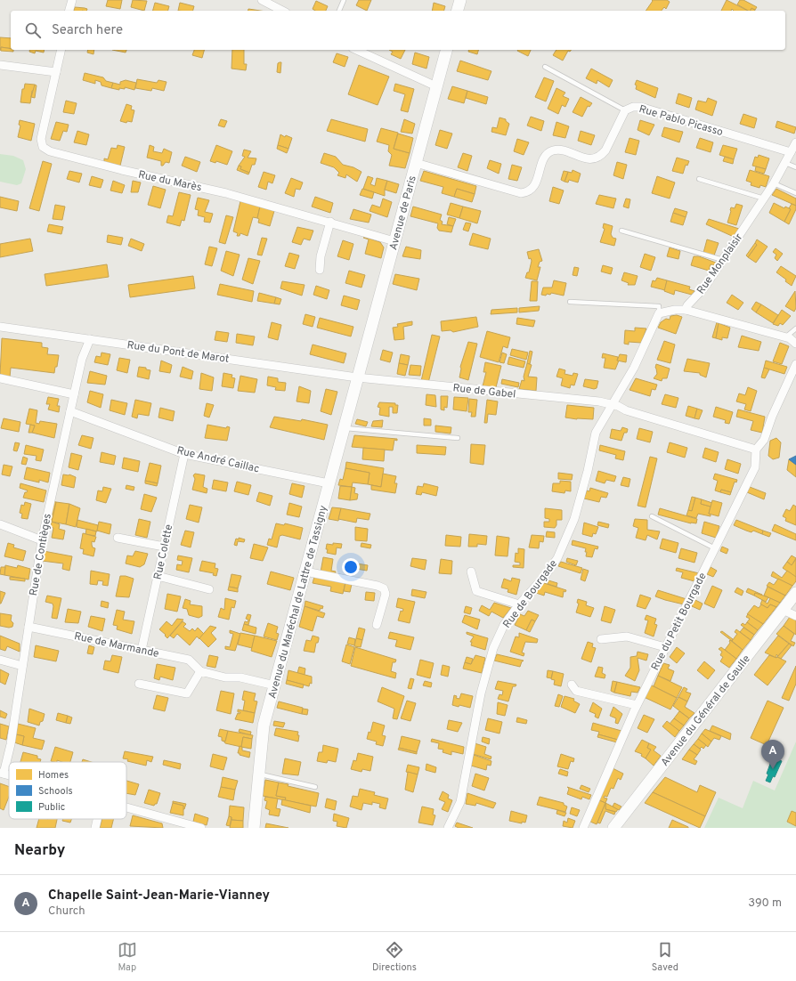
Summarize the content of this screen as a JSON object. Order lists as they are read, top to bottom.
{
  "streets": {
    "main road": ["Avenue de Paris", "Avenue du Maréchal de Lattre de Tassigny", "Avenue du Général de Gaulle"],
    "street": [
      "Rue Pablo Picasso",
      "Rue du Marès",
      "Rue Monplaisir",
      "Rue du Pont de Marot",
      "Rue de Gabel",
      "Rue André Caillac",
      "Rue Colette",
      "Rue de Contièges",
      "Rue de Bourgade",
      "Rue du Petit Bourgade",
      "Rue de Marmande"
    ]
  },
  "crossings": [
    ["Rue Pablo Picasso", "Avenue de Paris"],
    ["Rue Pablo Picasso", "Rue Monplaisir"],
    ["Rue du Marès", "Avenue de Paris"],
    ["Avenue de Paris", "Rue du Pont de Marot"],
    ["Avenue de Paris", "Rue de Gabel"],
    ["Avenue de Paris", "Avenue du Maréchal de Lattre de Tassigny"],
    ["Rue du Pont de Marot", "Rue de Gabel"],
    ["Rue du Pont de Marot", "Rue de Contièges"],
    ["Rue du Pont de Marot", "Avenue du Maréchal de Lattre de Tassigny"],
    ["Rue de Gabel", "Rue de Bourgade"],
    ["Rue de Gabel", "Avenue du Maréchal de Lattre de Tassigny"],
    ["Rue de Gabel", "Rue du Petit Bourgade"],
    ["Rue André Caillac", "Rue Colette"],
    ["Rue André Caillac", "Rue de Contièges"],
    ["Rue André Caillac", "Avenue du Maréchal de Lattre de Tassigny"],
    ["Rue Colette", "Rue de Marmande"],
    ["Rue de Contièges", "Rue de Marmande"]
  ],
  "legend": ["Homes", "Schools", "Public"],
  "page": {
    "search": "Search here",
    "pins": "A",
    "heading": "Nearby",
    "list": [
      {
        "mark": "A",
        "name": "Chapelle Saint-Jean-Marie-Vianney",
        "note": "Church",
        "value": "390 m"
      }
    ],
    "nav": ["Map", "Directions", "Saved"]
  }
}
